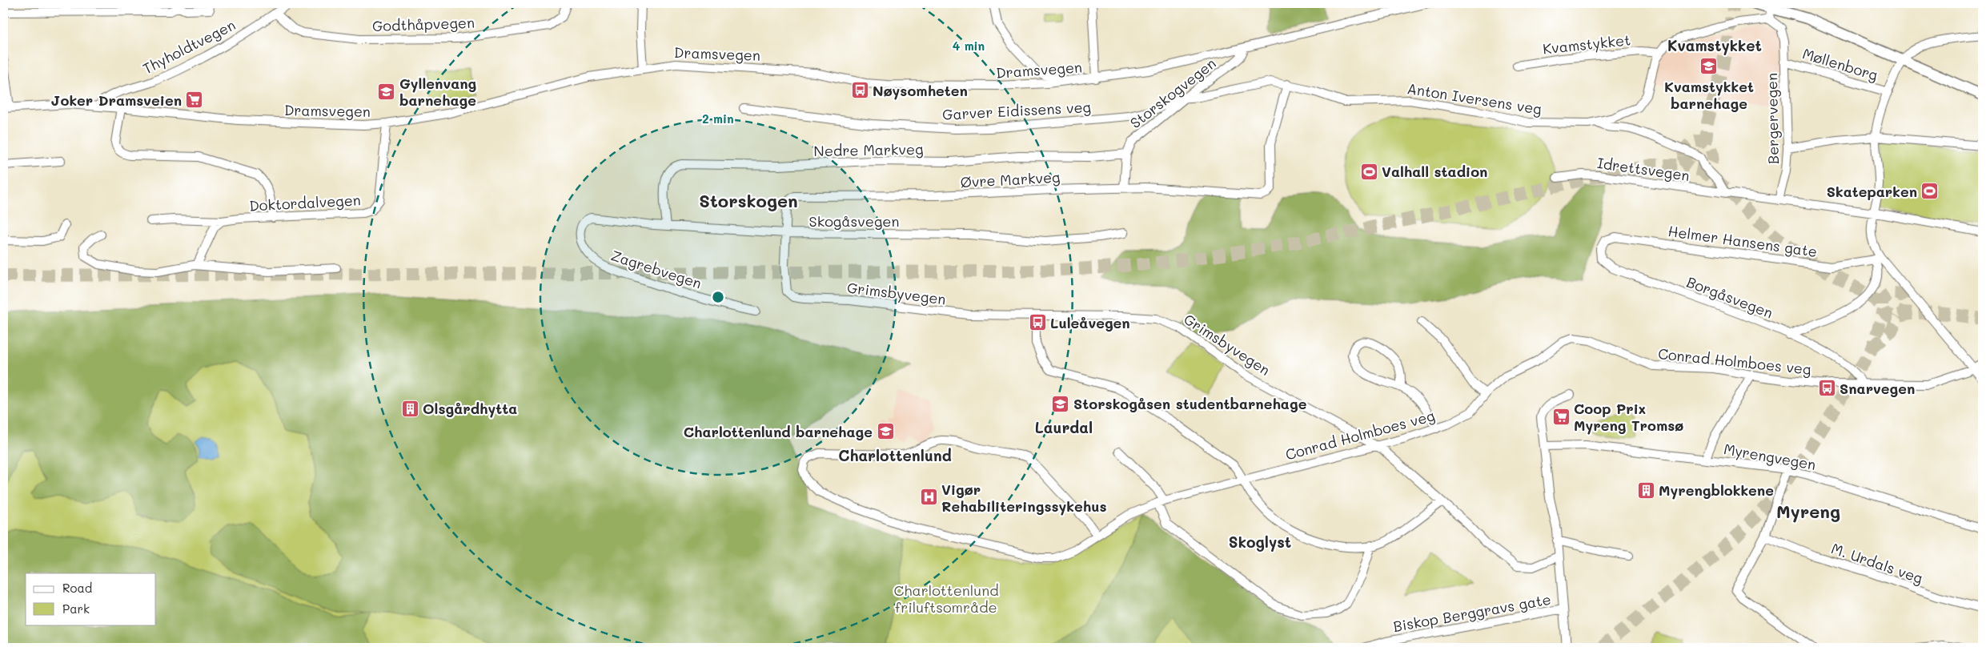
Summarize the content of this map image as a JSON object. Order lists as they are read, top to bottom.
{
  "streets": {
    "street": [
      "Godthåpvegen",
      "Kvamstykket",
      "Thyholdtvegen",
      "Dramsvegen",
      "Møllenborg",
      "Storskogvegen",
      "Anton Iversens veg",
      "Garver Eidissens veg",
      "Bergervegen",
      "Nedre Markveg",
      "Idrettsvegen",
      "Øvre Markveg",
      "Doktordalvegen",
      "Skogåsvegen",
      "Helmer Hansens gate",
      "Zagrebvegen",
      "Grimsbyvegen",
      "Borgåsvegen",
      "Conrad Holmboes veg",
      "Myrengvegen",
      "M. Urdals veg",
      "Biskop Berggravs gate"
    ]
  },
  "crossings": [
    ["Godthåpvegen", "Thyholdtvegen"],
    ["Kvamstykket", "Anton Iversens veg"],
    ["Thyholdtvegen", "Dramsvegen"],
    ["Dramsvegen", "Storskogvegen"],
    ["Dramsvegen", "Doktordalvegen"],
    ["Møllenborg", "Bergervegen"],
    ["Storskogvegen", "Garver Eidissens veg"],
    ["Storskogvegen", "Nedre Markveg"],
    ["Storskogvegen", "Øvre Markveg"],
    ["Anton Iversens veg", "Garver Eidissens veg"],
    ["Anton Iversens veg", "Idrettsvegen"],
    ["Anton Iversens veg", "Øvre Markveg"],
    ["Garver Eidissens veg", "Øvre Markveg"],
    ["Bergervegen", "Idrettsvegen"],
    ["Nedre Markveg", "Skogåsvegen"],
    ["Øvre Markveg", "Skogåsvegen"],
    ["Øvre Markveg", "Grimsbyvegen"],
    ["Skogåsvegen", "Zagrebvegen"],
    ["Skogåsvegen", "Grimsbyvegen"],
    ["Helmer Hansens gate", "Borgåsvegen"],
    ["Grimsbyvegen", "Conrad Holmboes veg"],
    ["Borgåsvegen", "Conrad Holmboes veg"]
  ],
  "districts": [
    "Kvamstykket",
    "Storskogen",
    "Laurdal",
    "Charlottenlund",
    "Myreng",
    "Skoglyst"
  ],
  "parks": ["Charlottenlund friluftsområde"],
  "places": {
    "school or university": [
      "Kvamstykket barnehage",
      "Gyllenvang barnehage",
      "Storskogåsen studentbarnehage",
      "Charlottenlund barnehage"
    ],
    "bus stop": ["Nøysomheten", "Luleåvegen", "Snarvegen"],
    "supermarket": ["Joker Dramsveien", "Coop Prix Myreng Tromsø"],
    "sports": ["Valhall stadion", "Skateparken"],
    "building": ["Olsgårdhytta", "Myrengblokkene"],
    "hospital": ["Vigør Rehabiliteringssykehus"]
  },
  "legend": ["Road", "Park"],
  "rings": ["4 min", "2 min"]
}
